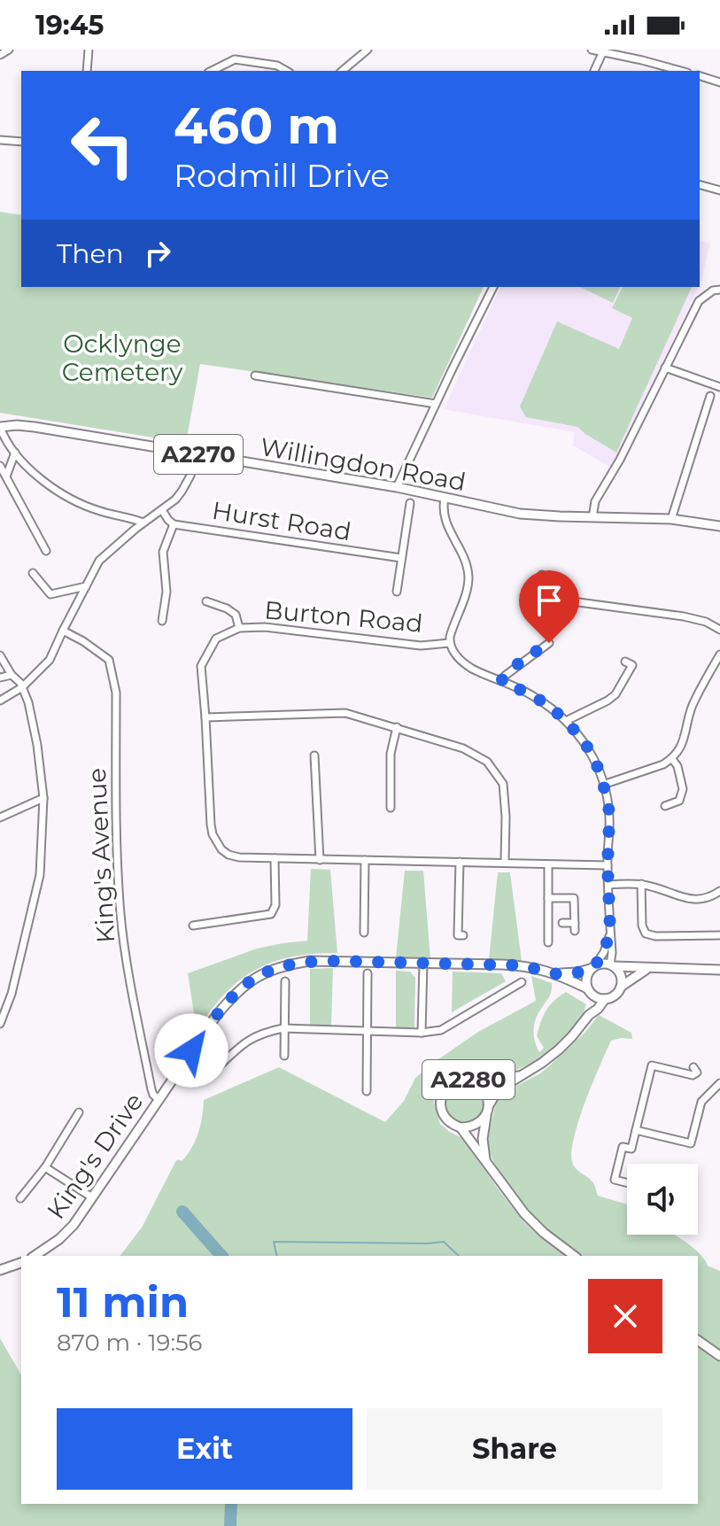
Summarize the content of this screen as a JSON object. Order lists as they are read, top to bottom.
{
  "streets": {
    "main road": [
      "A2270",
      "Willingdon Road",
      "A2280",
      "King's Drive"
    ],
    "street": ["Hurst Road", "Burton Road", "King's Avenue"]
  },
  "crossings": [
    ["King's Avenue", "King's Drive"],
    ["A2280", "King's Drive"]
  ],
  "parks": ["Ocklynge Cemetery"],
  "page": {
    "status": "19:45",
    "turn": ["460 m", "Rodmill Drive"],
    "then": "Then",
    "heading": ["11 min", "870 m · 19:56"],
    "buttons": ["Exit", "Share"]
  }
}
